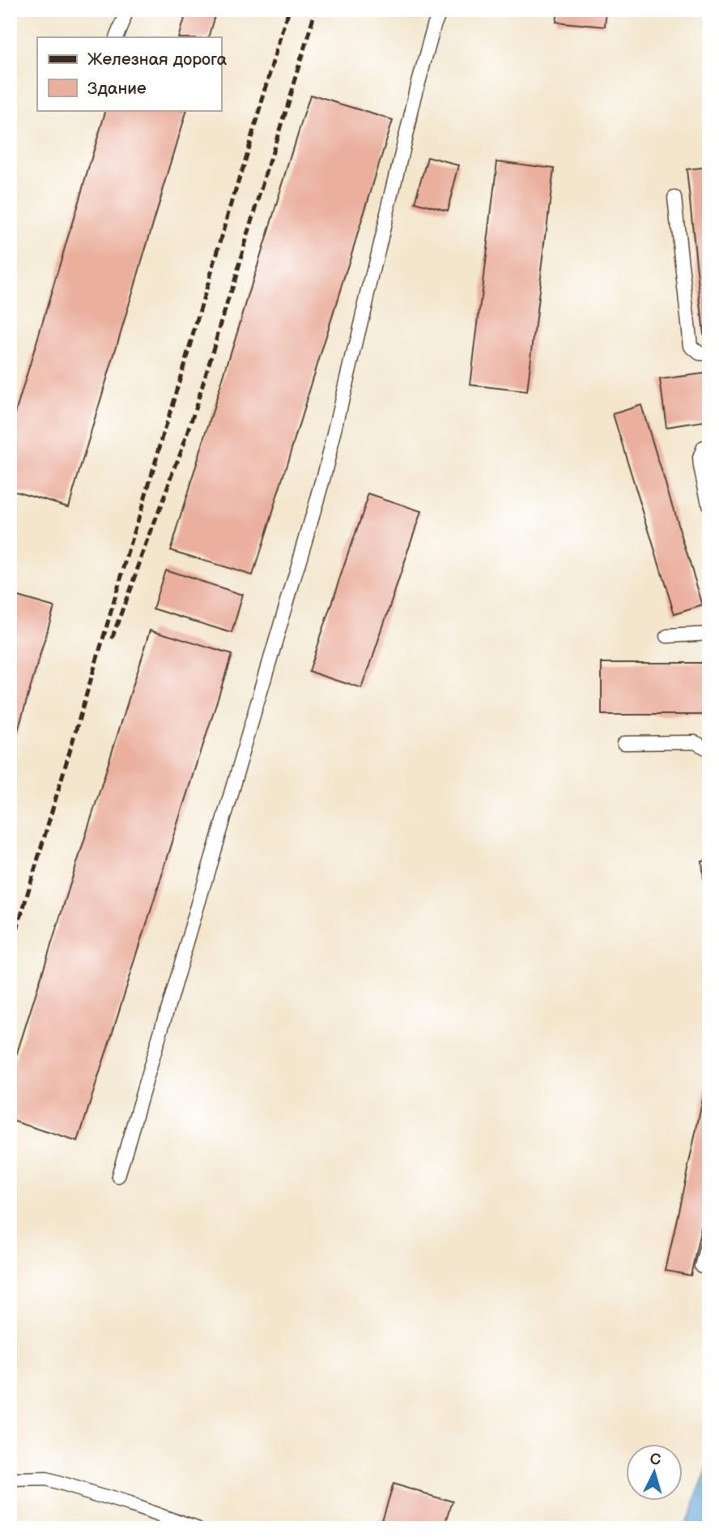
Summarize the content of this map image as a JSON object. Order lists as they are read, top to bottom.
{
  "legend": ["Железная дорога", "Здание"],
  "north": "top"
}
